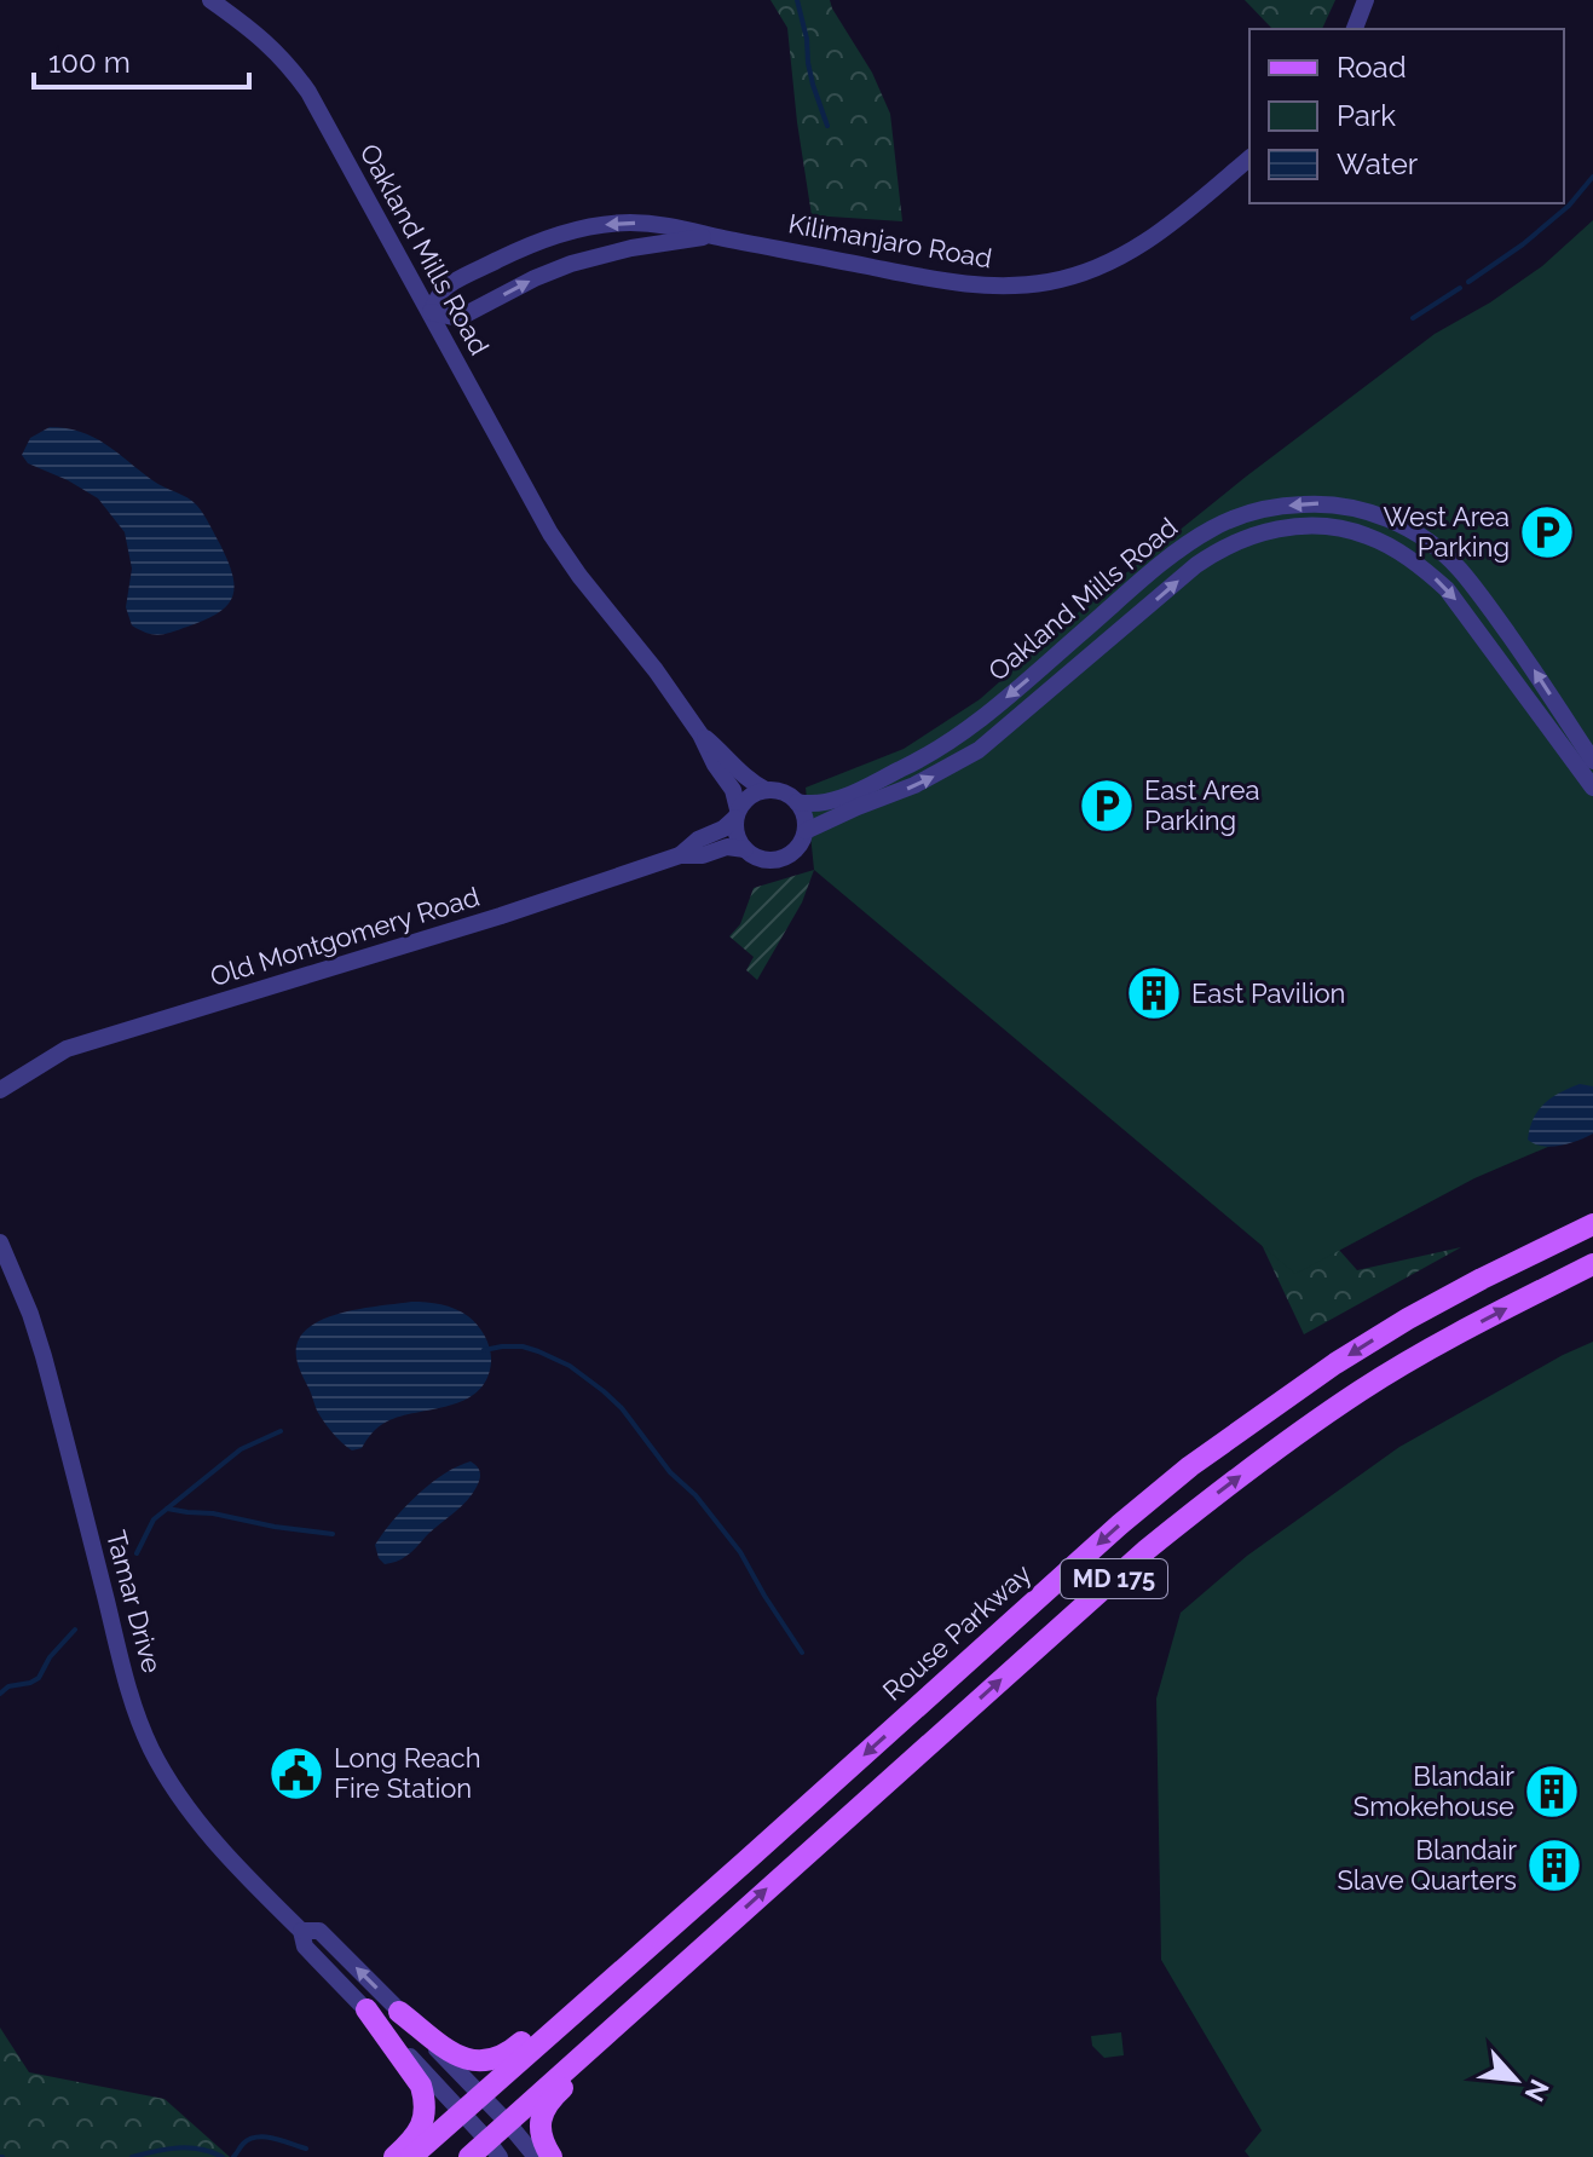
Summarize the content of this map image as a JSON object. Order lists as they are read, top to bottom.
{
  "streets": {
    "main road": ["MD 175", "Rouse Parkway"],
    "street": [
      "Kilimanjaro Road",
      "Oakland Mills Road",
      "Old Montgomery Road",
      "Tamar Drive"
    ]
  },
  "crossings": [
    ["Kilimanjaro Road", "Oakland Mills Road"],
    ["Oakland Mills Road", "Old Montgomery Road"],
    ["MD 175", "Tamar Drive"],
    ["Tamar Drive", "Rouse Parkway"]
  ],
  "places": {
    "parking": ["West Area Parking", "East Area Parking"],
    "building": ["East Pavilion", "Blandair Smokehouse", "Blandair Slave Quarters"],
    "public building": ["Long Reach Fire Station"]
  },
  "legend": ["Road", "Park", "Water"],
  "scale_bar": "100 m",
  "north": "bottom right"
}
